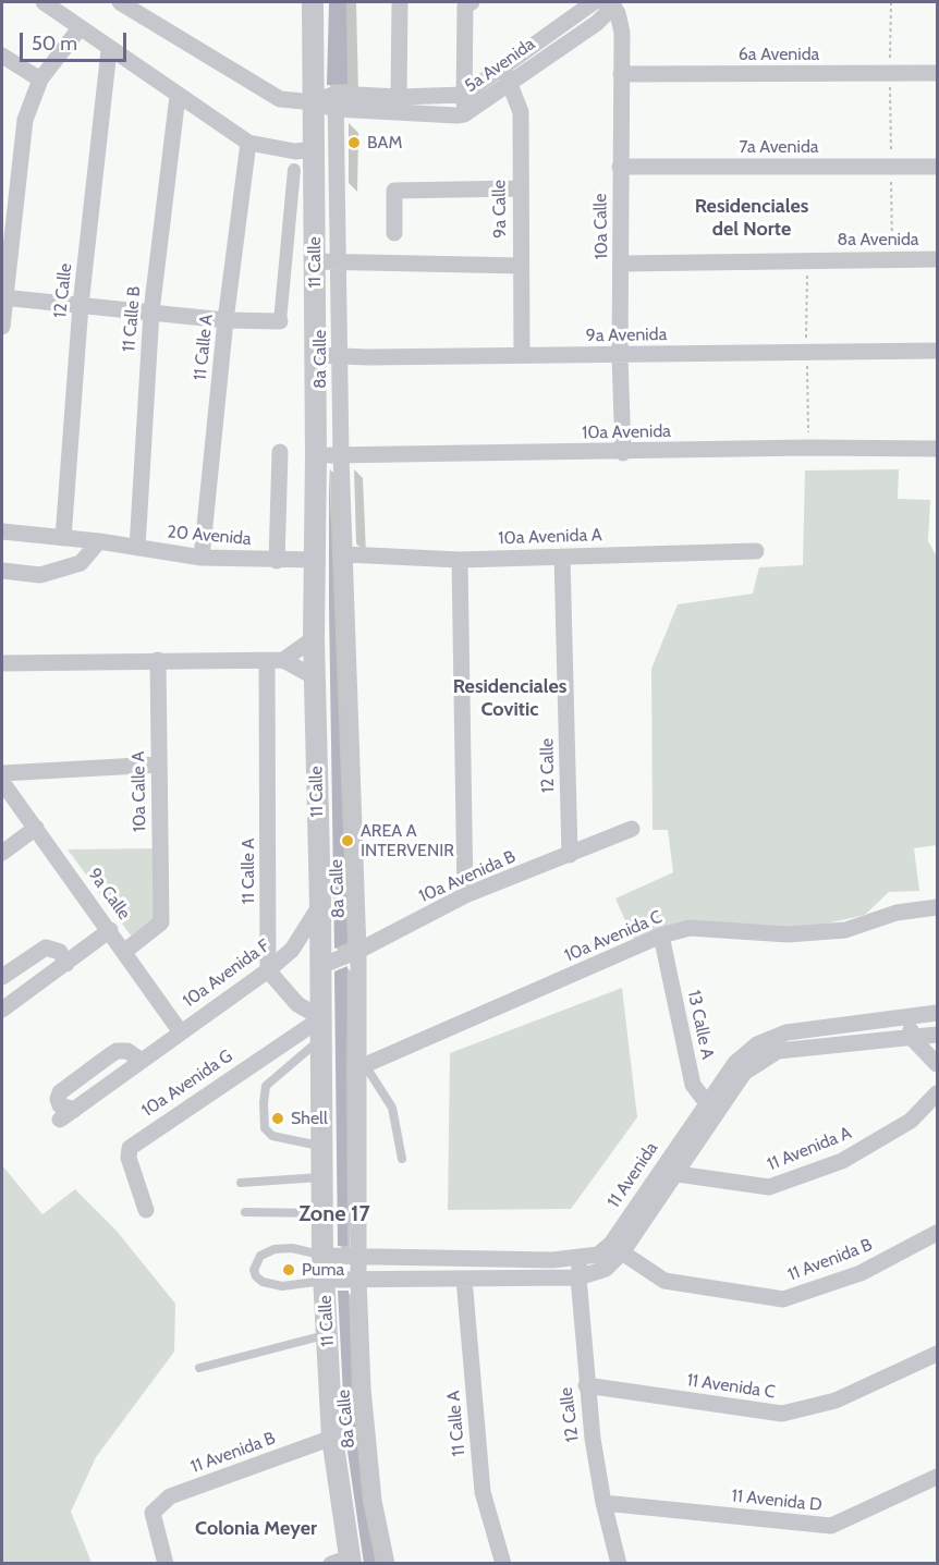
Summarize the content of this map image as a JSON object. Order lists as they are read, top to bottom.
{
  "streets": {
    "street": [
      "6a Avenida",
      "5a Avenida",
      "7a Avenida",
      "9a Calle",
      "10a Calle",
      "8a Avenida",
      "11 Calle",
      "12 Calle",
      "11 Calle B",
      "9a Avenida",
      "11 Calle A",
      "8a Calle",
      "10a Avenida",
      "20 Avenida",
      "10a Avenida A",
      "10a Calle A",
      "10a Avenida B",
      "10a Avenida C",
      "10a Avenida F",
      "13 Calle A",
      "10a Avenida G",
      "11 Avenida A",
      "11 Avenida",
      "11 Avenida B",
      "11 Avenida C",
      "11 Avenida D"
    ]
  },
  "crossings": [
    ["6a Avenida", "10a Calle"],
    ["5a Avenida", "9a Calle"],
    ["5a Avenida", "10a Calle"],
    ["5a Avenida", "11 Calle"],
    ["5a Avenida", "8a Calle"],
    ["7a Avenida", "10a Calle"],
    ["9a Calle", "9a Avenida"],
    ["9a Calle", "10a Calle A"],
    ["9a Calle", "10a Avenida F"],
    ["10a Calle", "8a Avenida"],
    ["10a Calle", "9a Avenida"],
    ["10a Calle", "10a Avenida"],
    ["11 Calle", "9a Avenida"],
    ["11 Calle", "8a Calle"],
    ["11 Calle", "10a Avenida"],
    ["11 Calle", "20 Avenida"],
    ["11 Calle", "10a Avenida B"],
    ["11 Calle", "10a Avenida F"],
    ["11 Calle", "10a Avenida G"],
    ["11 Calle", "11 Avenida"],
    ["11 Calle", "11 Avenida B"],
    ["12 Calle", "20 Avenida"],
    ["12 Calle", "10a Avenida A"],
    ["12 Calle", "10a Avenida B"],
    ["12 Calle", "11 Avenida"],
    ["12 Calle", "11 Avenida C"],
    ["12 Calle", "11 Avenida D"],
    ["11 Calle B", "20 Avenida"],
    ["9a Avenida", "8a Calle"],
    ["11 Calle A", "20 Avenida"],
    ["11 Calle A", "10a Avenida F"],
    ["11 Calle A", "11 Avenida"],
    ["8a Calle", "10a Avenida"],
    ["8a Calle", "10a Avenida A"],
    ["8a Calle", "10a Avenida B"],
    ["8a Calle", "10a Avenida C"],
    ["8a Calle", "11 Avenida"],
    ["10a Avenida C", "13 Calle A"],
    ["13 Calle A", "11 Avenida"],
    ["11 Avenida A", "11 Avenida"],
    ["11 Avenida", "11 Avenida B"]
  ],
  "districts": [
    "Residenciales del Norte",
    "Residenciales Covitic",
    "Zone 17",
    "Colonia Meyer"
  ],
  "places": [
    "BAM",
    "AREA A INTERVENIR",
    "Shell",
    "Puma"
  ],
  "scale_bar": "50 m"
}
